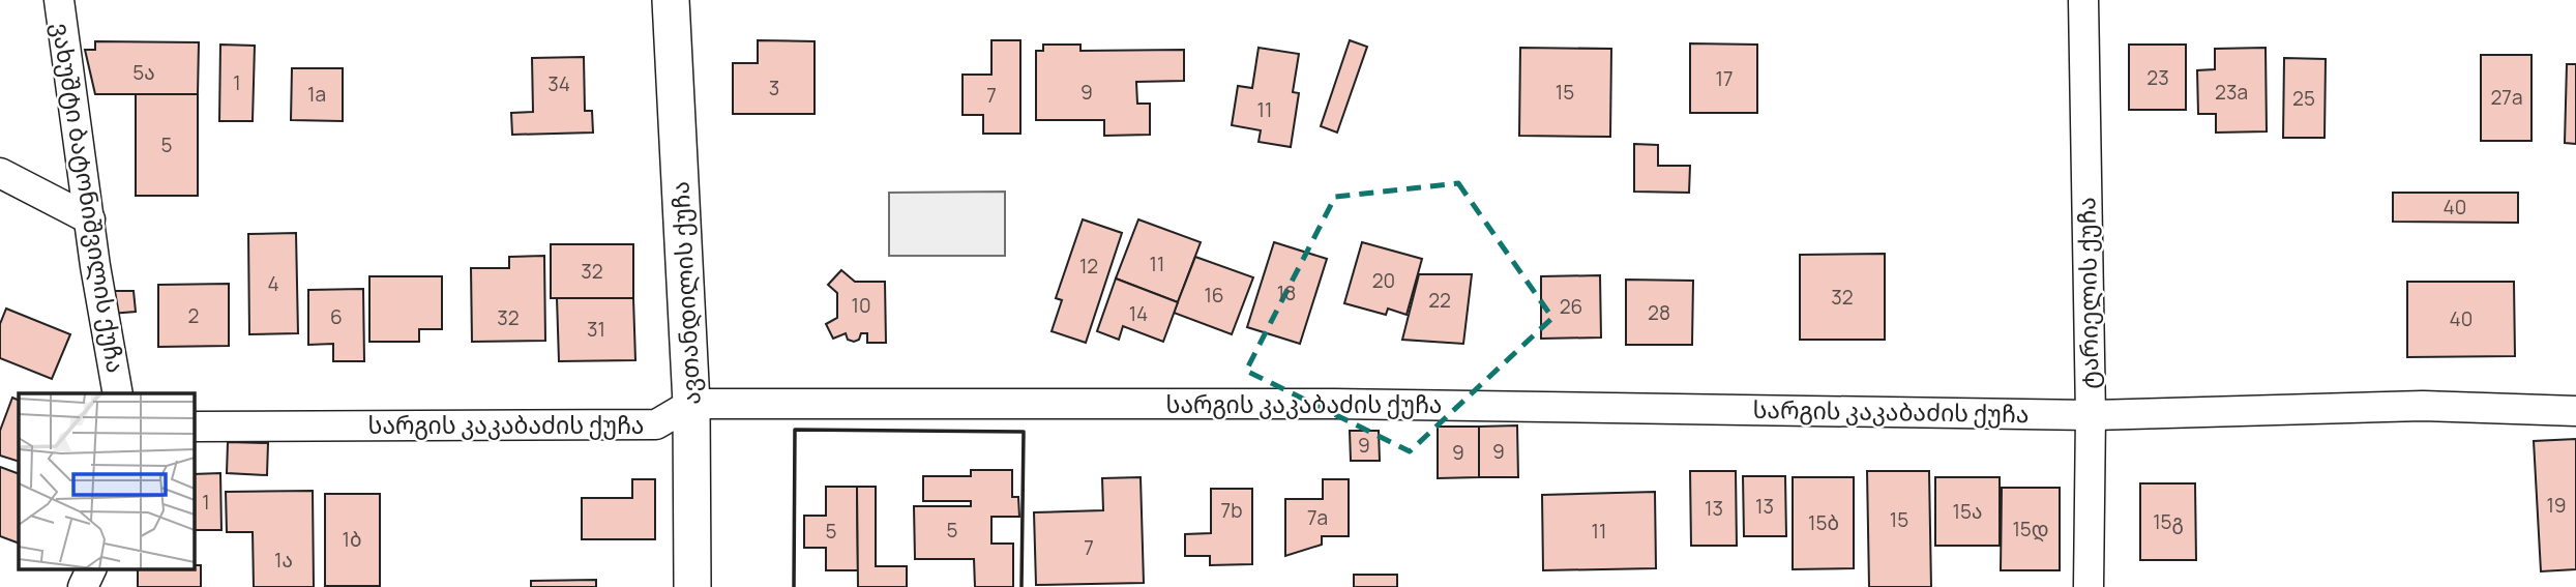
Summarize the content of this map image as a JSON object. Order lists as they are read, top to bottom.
{
  "streets": {
    "street": [
      "ვახუშტი ბატონიშვილის ქუჩა",
      "ავთანდილის ქუჩა",
      "ტარიელის ქუჩა",
      "სარგის კაკაბაძის ქუჩა"
    ]
  },
  "crossings": [
    ["ავთანდილის ქუჩა", "სარგის კაკაბაძის ქუჩა"],
    ["ტარიელის ქუჩა", "სარგის კაკაბაძის ქუჩა"]
  ],
  "house_numbers": [
    "5ა",
    "23",
    "17",
    "1",
    "34",
    "3",
    "9",
    "15",
    "23a",
    "1a",
    "7",
    "27a",
    "25",
    "11",
    "5",
    "40",
    "11",
    "12",
    "32",
    "20",
    "4",
    "18",
    "16",
    "32",
    "22",
    "10",
    "26",
    "28",
    "14",
    "2",
    "6",
    "32",
    "40",
    "31",
    "9",
    "9",
    "9",
    "1",
    "19",
    "13",
    "13",
    "7b",
    "15ა",
    "7a",
    "15",
    "15გ",
    "15ბ",
    "15დ",
    "5",
    "5",
    "11",
    "1ბ",
    "7",
    "1ა"
  ]
}
